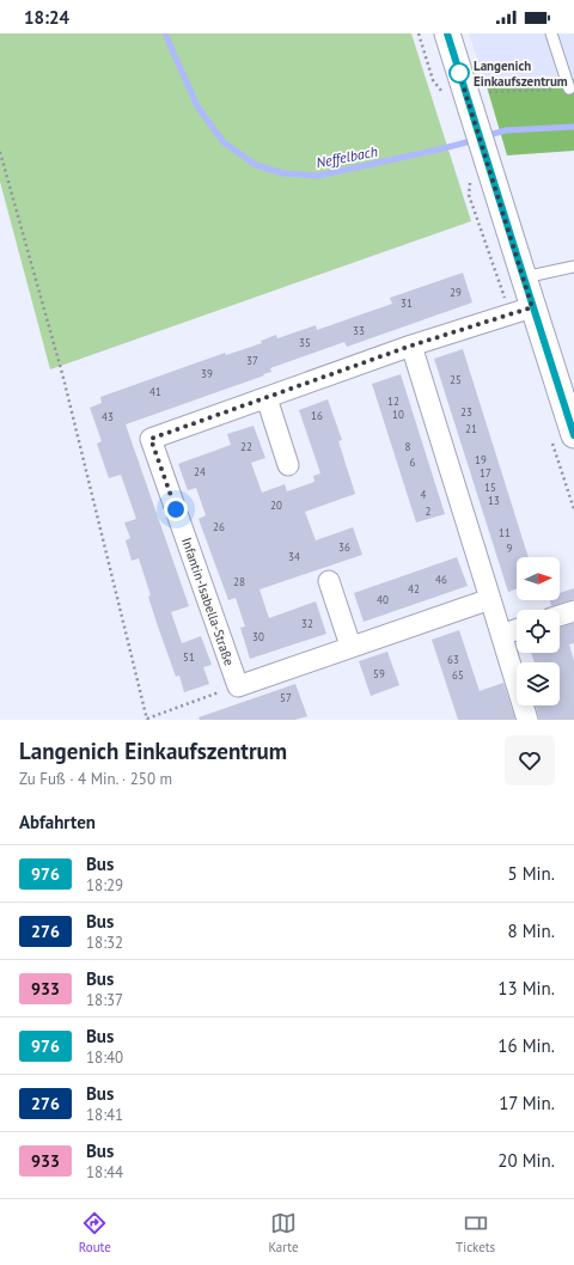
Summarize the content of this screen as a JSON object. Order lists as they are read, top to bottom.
{
  "streets": {
    "street": ["Infantin-Isabella-Straße"]
  },
  "water": ["Neffelbach"],
  "places": ["Langenich Einkaufszentrum"],
  "lines": ["bus line 976"],
  "house_numbers": [
    "29",
    "31",
    "33",
    "35",
    "37",
    "39",
    "25",
    "41",
    "12",
    "23",
    "10",
    "16",
    "43",
    "21",
    "22",
    "8",
    "19",
    "6",
    "24",
    "17",
    "15",
    "4",
    "13",
    "20",
    "2",
    "26",
    "11",
    "36",
    "9",
    "34",
    "46",
    "28",
    "42",
    "40",
    "32",
    "30",
    "51",
    "63",
    "59",
    "65",
    "57"
  ],
  "north": "right",
  "page": {
    "status": "18:24",
    "heading": [
      ["Langenich Einkaufszentrum", "Zu Fuß · 4 Min. · 250 m"],
      "Abfahrten"
    ],
    "list": [
      {
        "mark": "976",
        "name": "Bus",
        "note": "18:29",
        "value": "5 Min."
      },
      {
        "mark": "276",
        "name": "Bus",
        "note": "18:32",
        "value": "8 Min."
      },
      {
        "mark": "933",
        "name": "Bus",
        "note": "18:37",
        "value": "13 Min."
      },
      {
        "mark": "976",
        "name": "Bus",
        "note": "18:40",
        "value": "16 Min."
      },
      {
        "mark": "276",
        "name": "Bus",
        "note": "18:41",
        "value": "17 Min."
      },
      {
        "mark": "933",
        "name": "Bus",
        "note": "18:44",
        "value": "20 Min."
      }
    ],
    "tabs": ["Route", "Karte", "Tickets"]
  }
}
